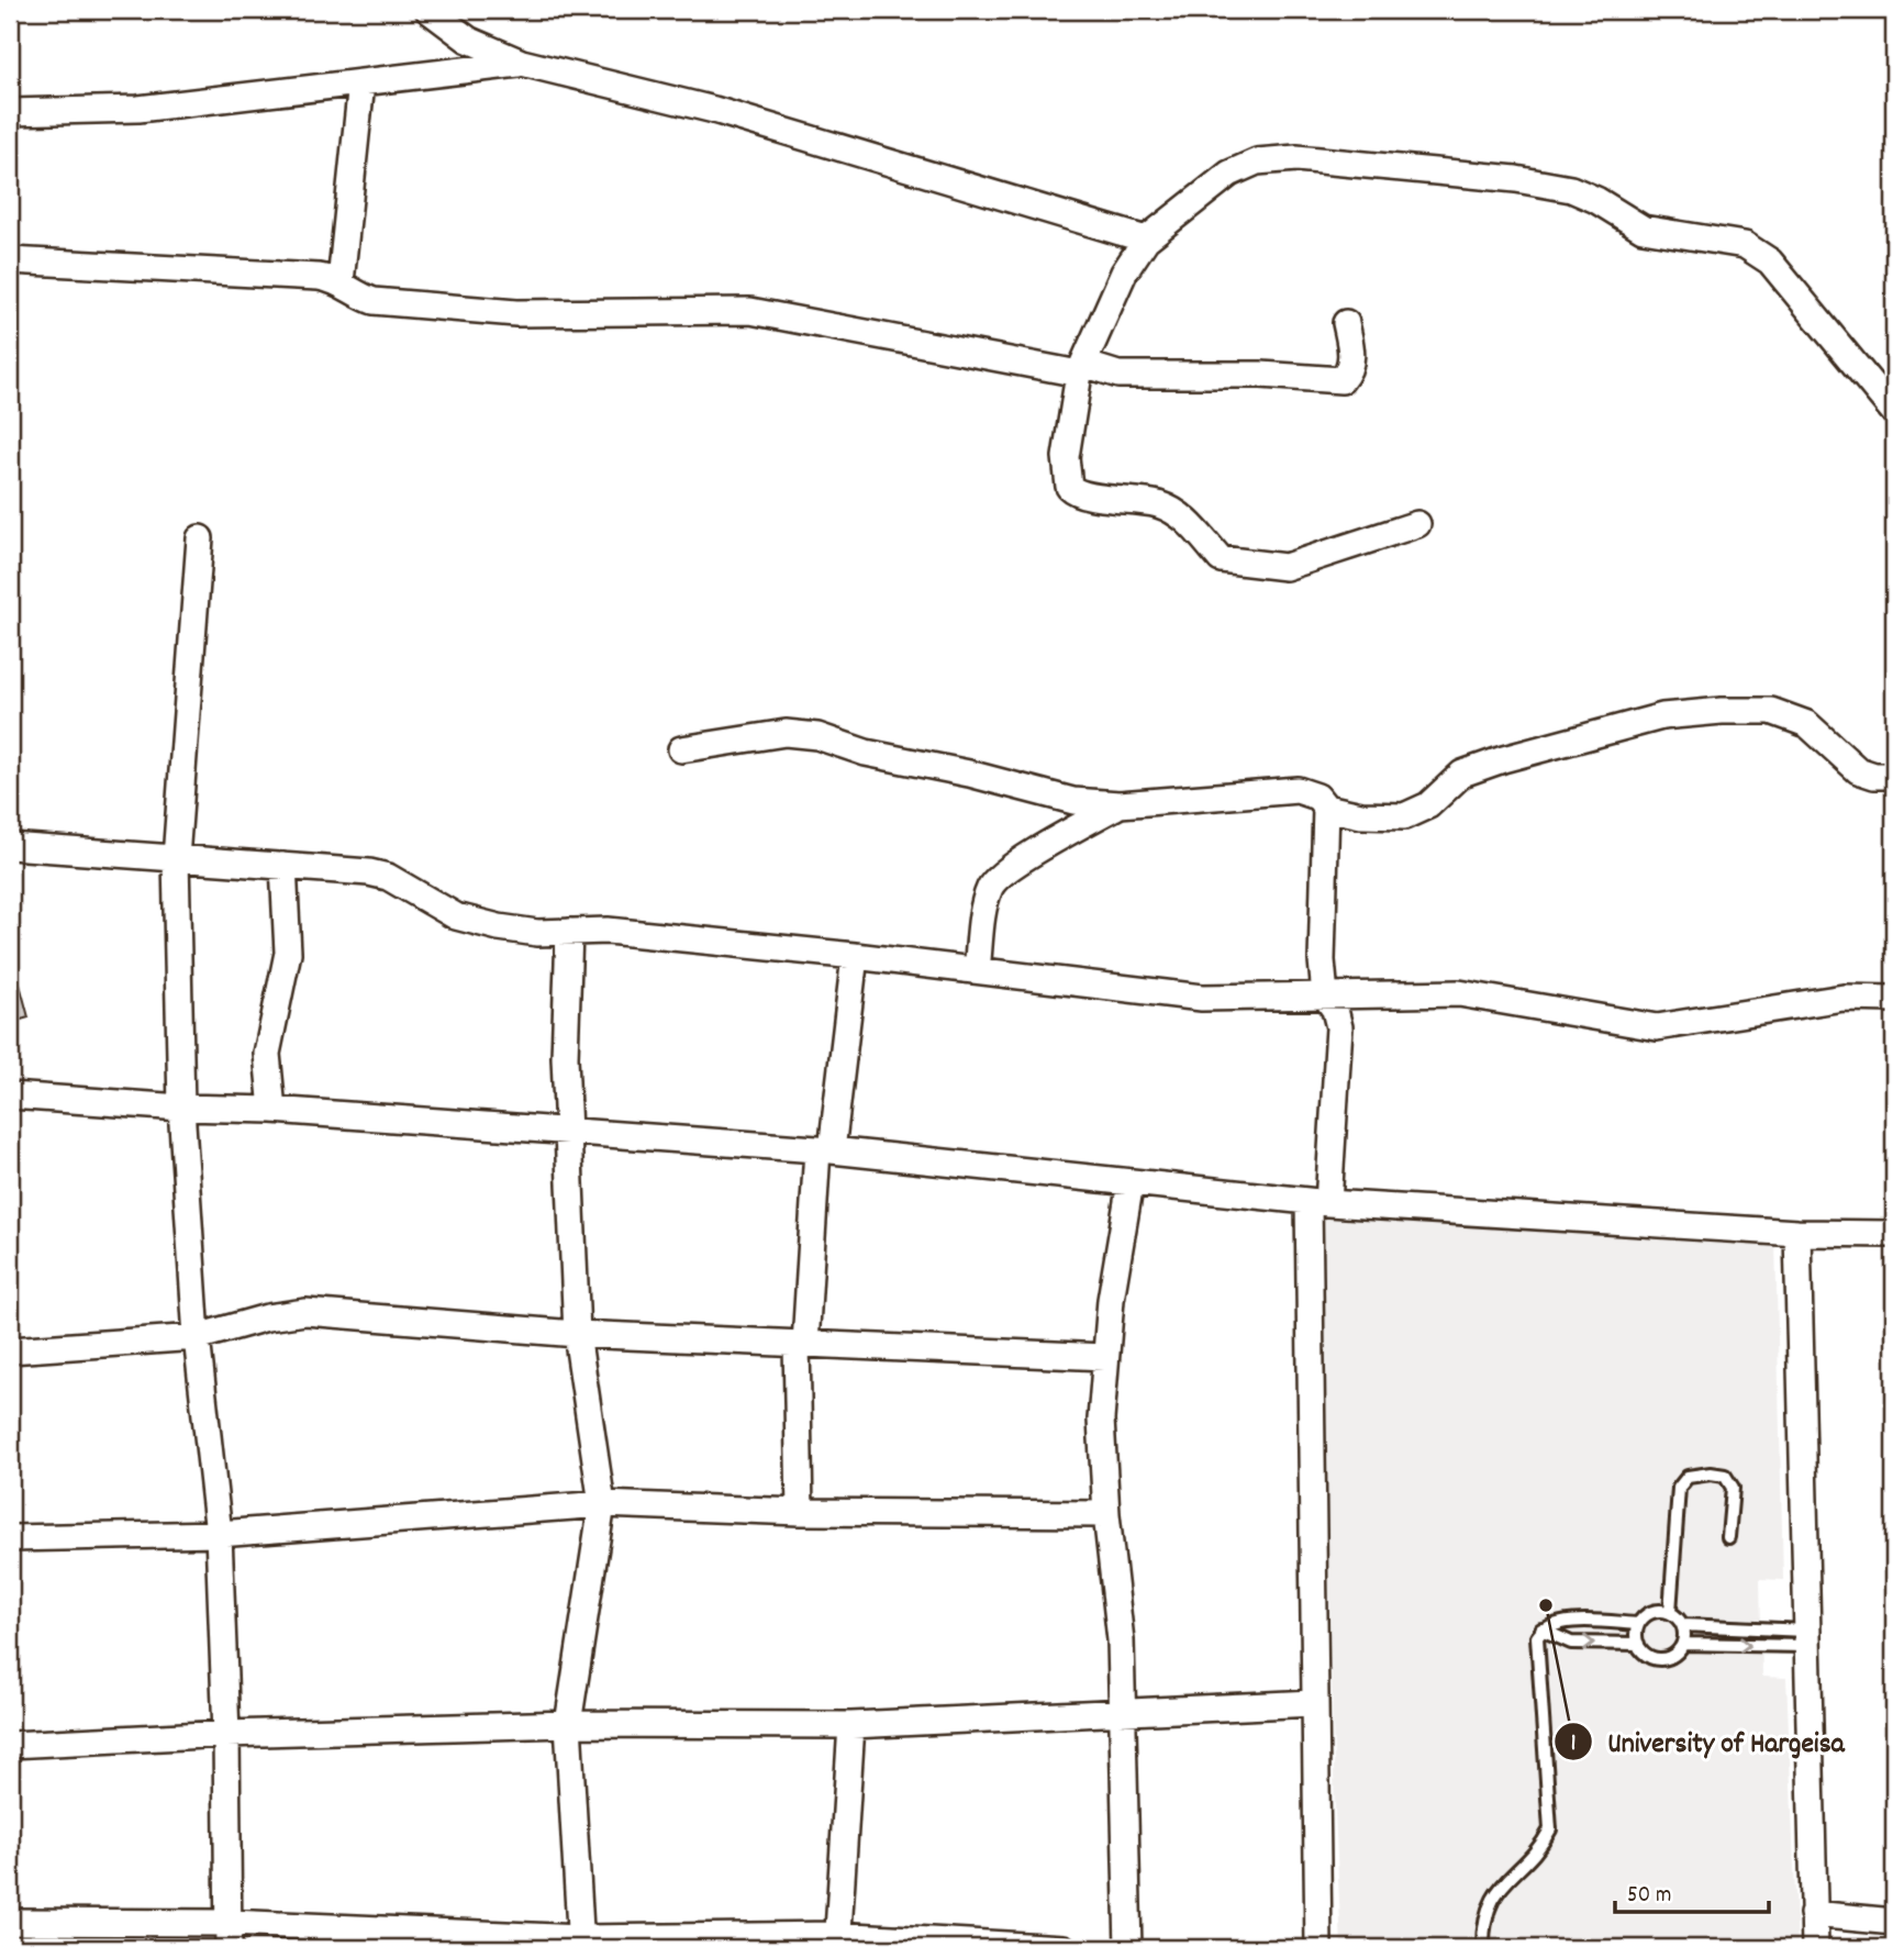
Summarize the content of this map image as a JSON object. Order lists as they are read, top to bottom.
{
  "places": ["University of Hargeisa"],
  "scale_bar": "50 m"
}
